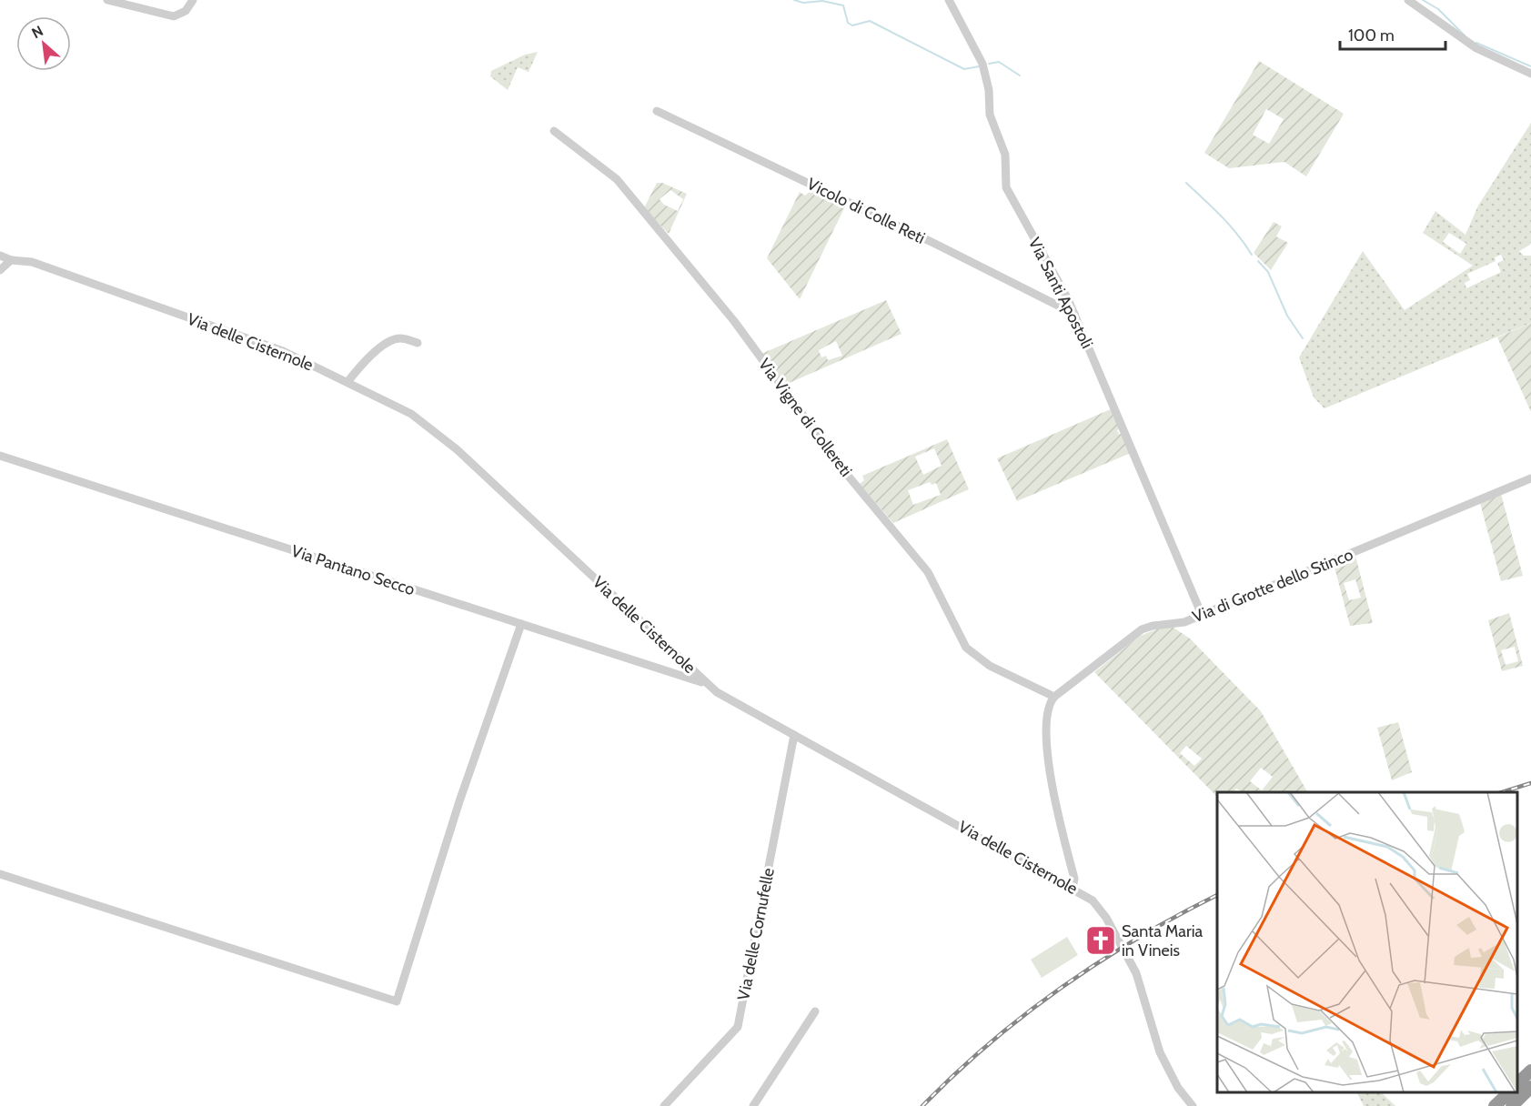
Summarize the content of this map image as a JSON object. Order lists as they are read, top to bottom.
{
  "streets": {
    "street": [
      "Vicolo di Colle Reti",
      "Via Santi Apostoli",
      "Via delle Cisternole",
      "Via Vigne di Collereti",
      "Via Pantano Secco",
      "Via di Grotte dello Stinco",
      "Via delle Cornufelle"
    ]
  },
  "crossings": [
    ["Vicolo di Colle Reti", "Via Santi Apostoli"],
    ["Via Santi Apostoli", "Via di Grotte dello Stinco"],
    ["Via delle Cisternole", "Via Pantano Secco"],
    ["Via delle Cisternole", "Via delle Cornufelle"],
    ["Via Vigne di Collereti", "Via di Grotte dello Stinco"]
  ],
  "places": {
    "church": ["Santa Maria in Vineis"]
  },
  "scale_bar": "100 m",
  "north": "top left"
}
